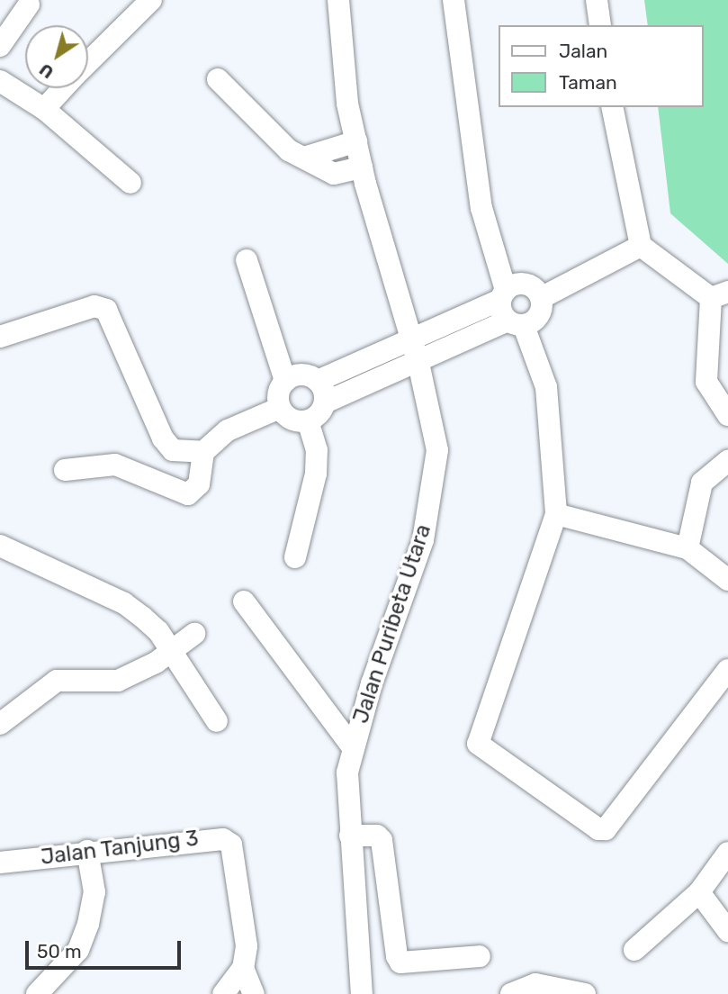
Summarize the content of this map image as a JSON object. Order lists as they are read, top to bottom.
{
  "streets": {
    "street": ["Jalan Puribeta Utara", "Jalan Tanjung 3"]
  },
  "legend": ["Jalan", "Taman"],
  "scale_bar": "50 m",
  "north": "bottom left"
}
